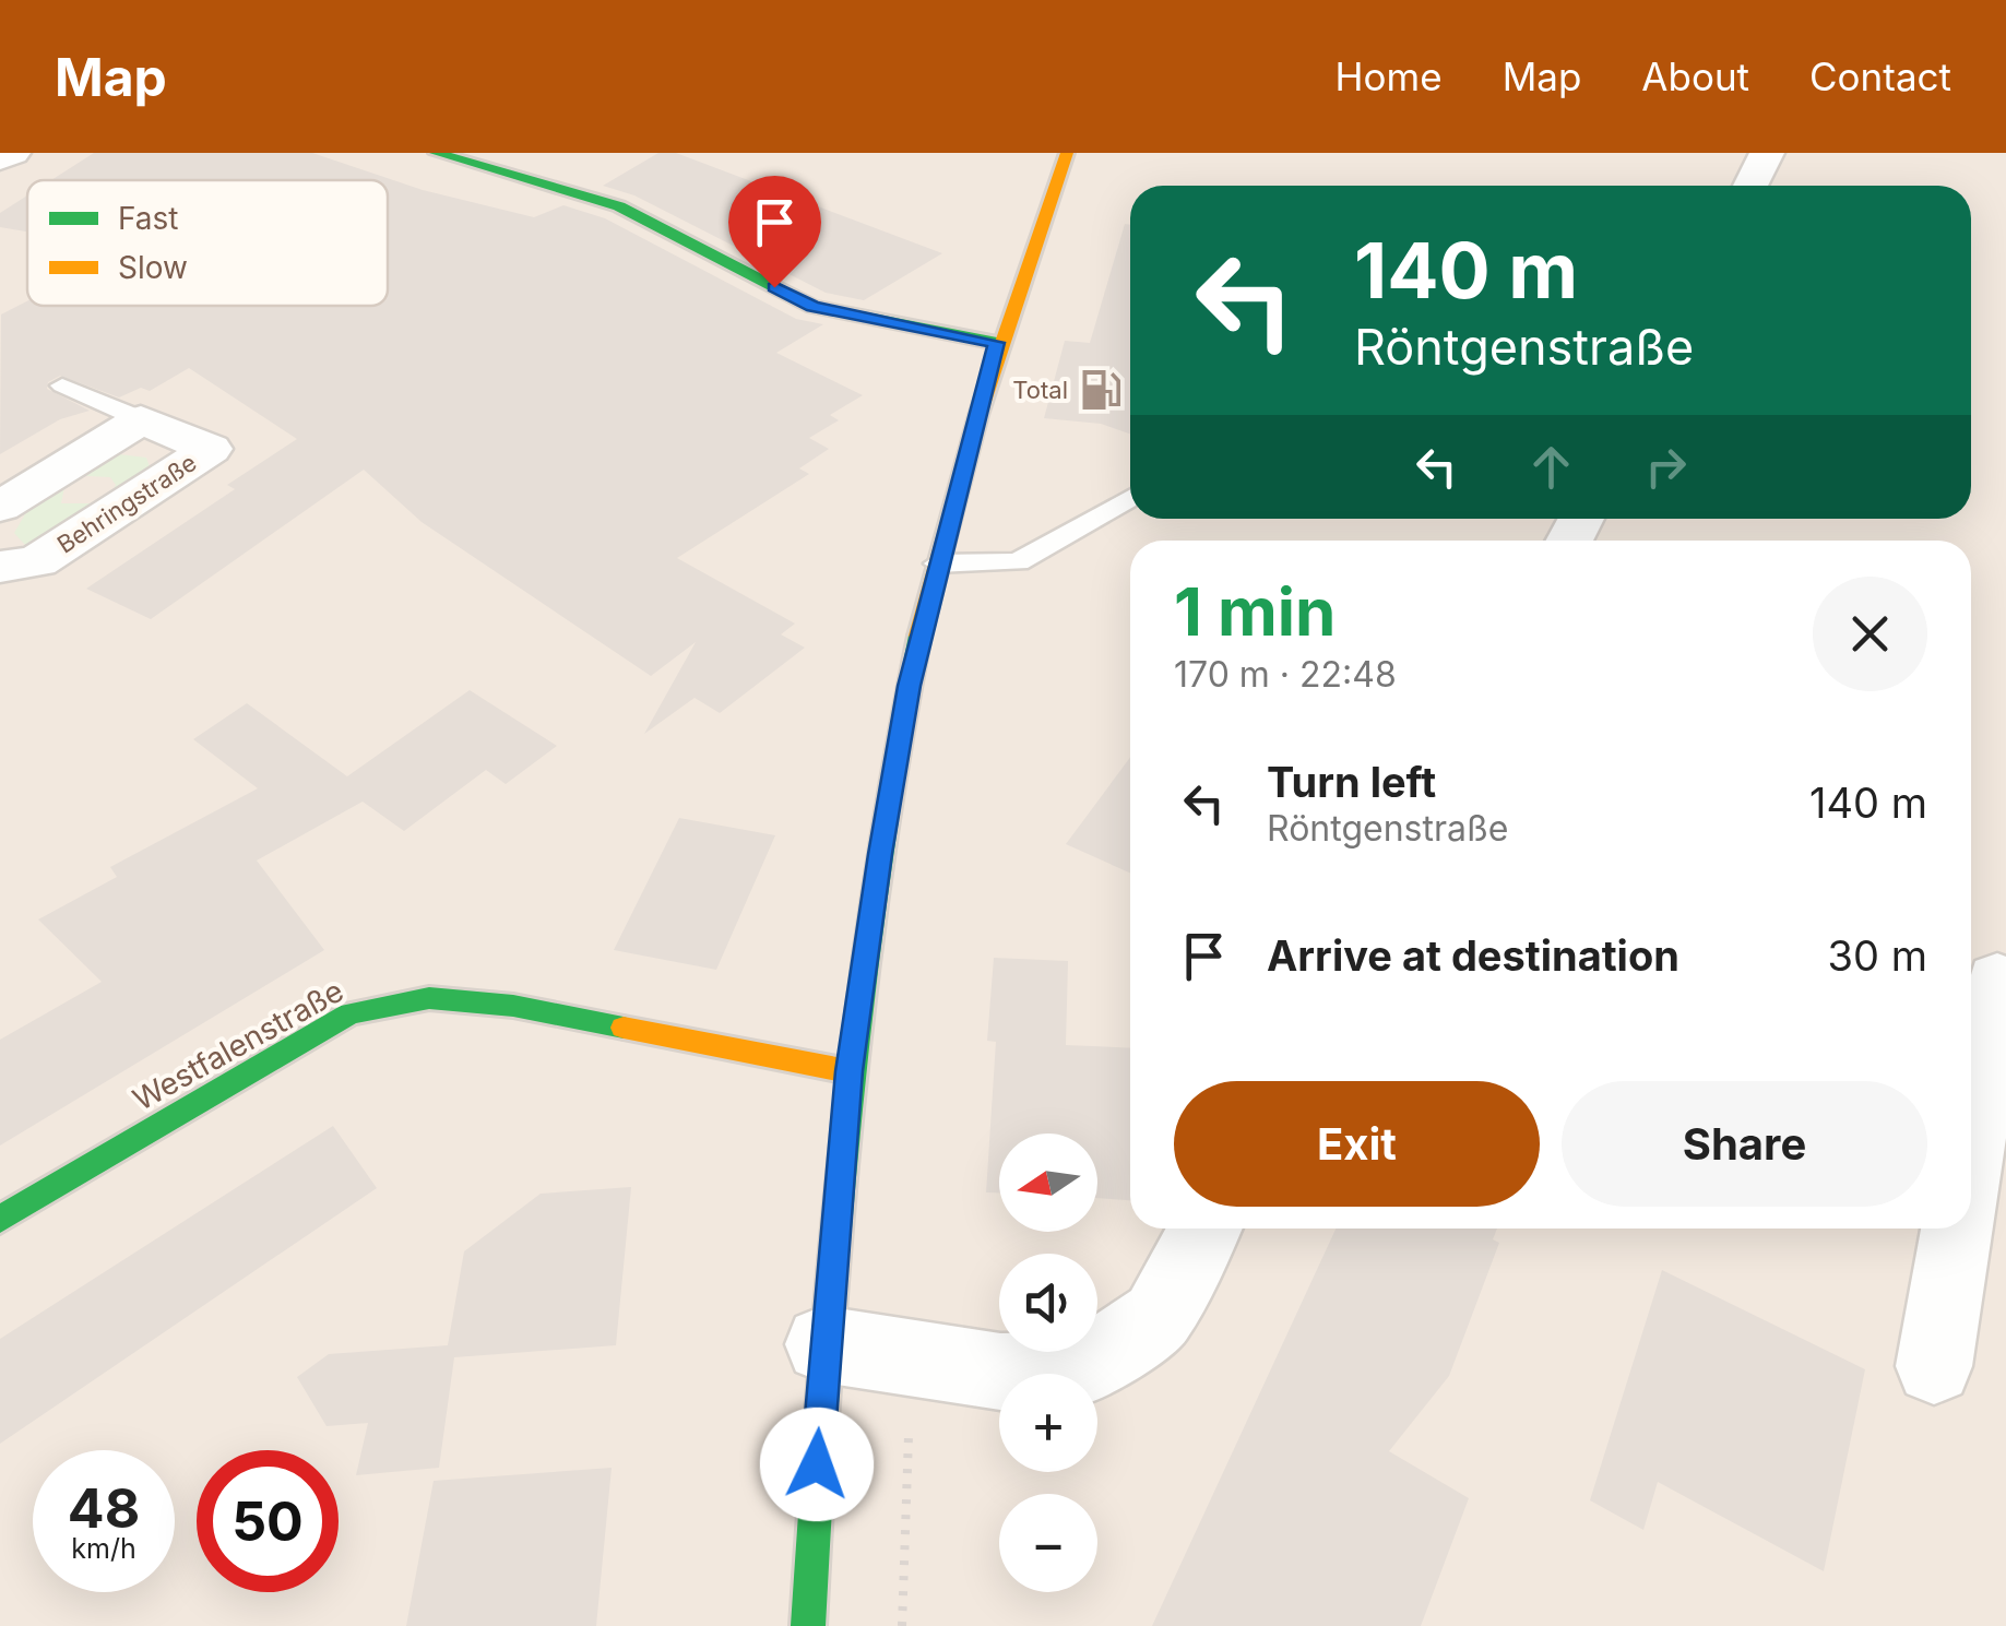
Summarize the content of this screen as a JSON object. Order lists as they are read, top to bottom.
{
  "streets": {
    "main road": ["Westfalenstraße"],
    "street": ["Behringstraße"]
  },
  "places": {
    "fuel station": ["Total"]
  },
  "legend": ["Fast", "Slow"],
  "north": "left",
  "page": {
    "header": "Map",
    "nav": [
      "Home",
      "Map",
      "About",
      "Contact"
    ],
    "turn": ["140 m", "Röntgenstraße"],
    "heading": ["1 min", "170 m · 22:48"],
    "list": [
      {
        "name": "Turn left",
        "note": "Röntgenstraße",
        "value": "140 m"
      },
      {
        "name": "Arrive at destination",
        "value": "30 m"
      }
    ],
    "buttons": ["Exit", "Share"],
    "map_buttons": ["+", "−"],
    "speed": "48 km/h",
    "limit": "50"
  }
}
